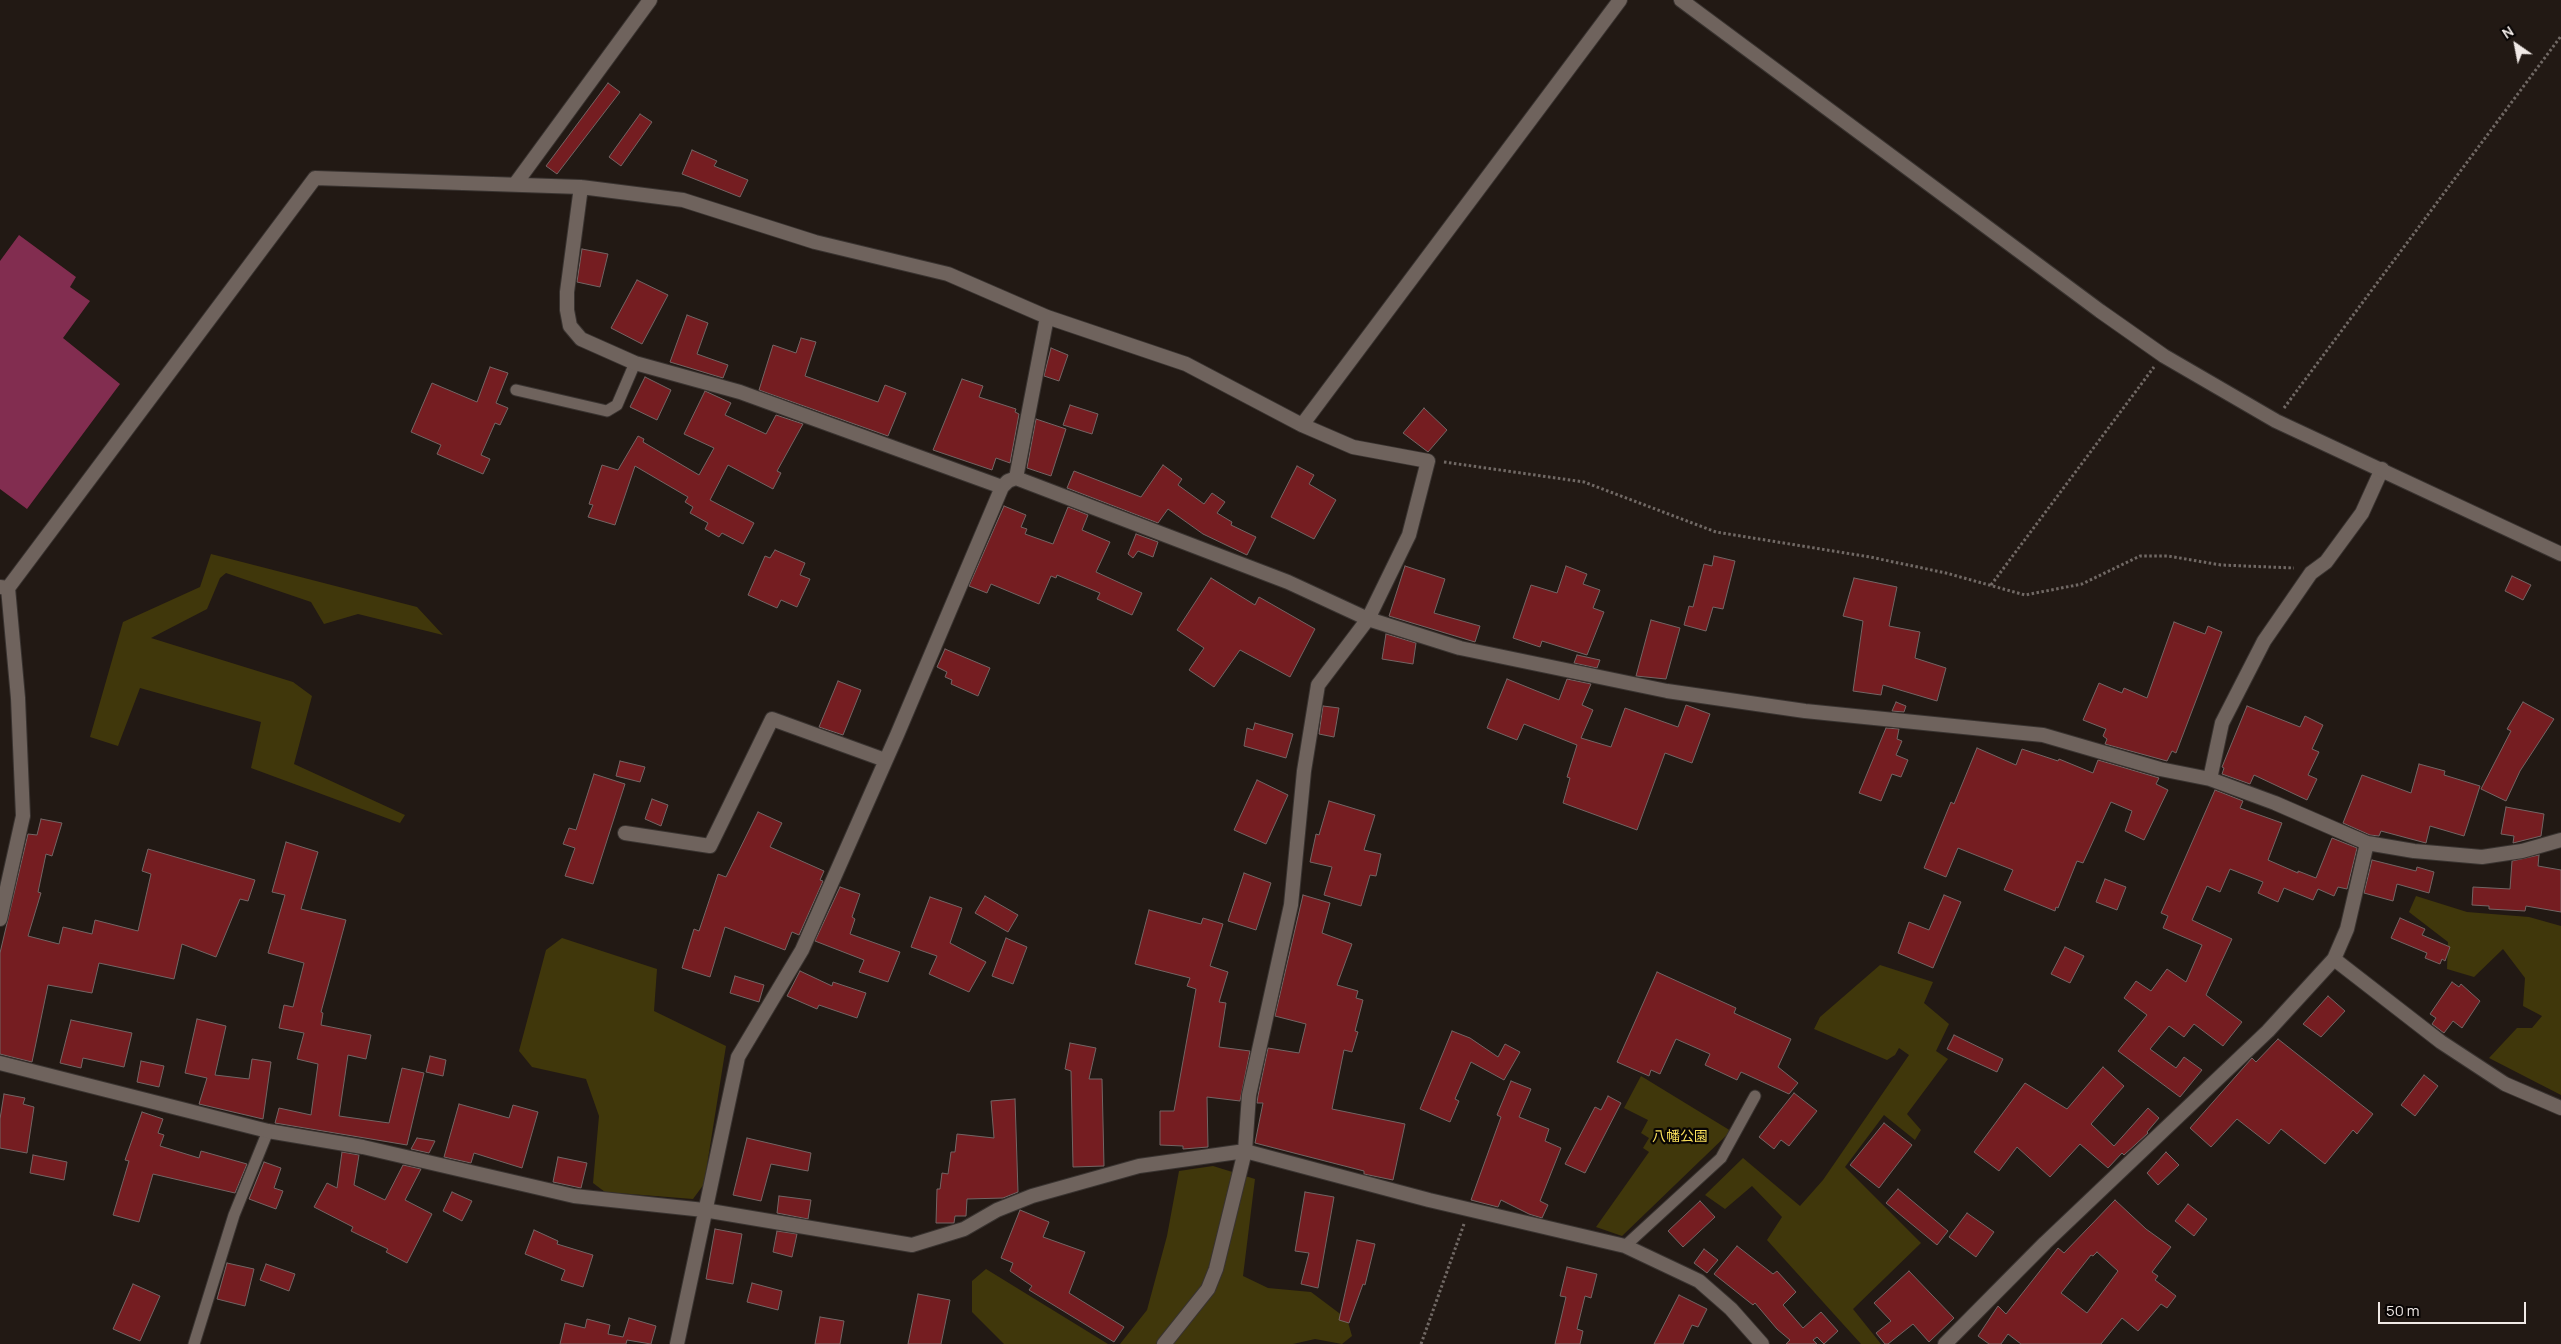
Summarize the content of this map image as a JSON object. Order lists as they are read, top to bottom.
{
  "parks": ["八幡公園"],
  "scale_bar": "50 m",
  "north": "top left"
}
